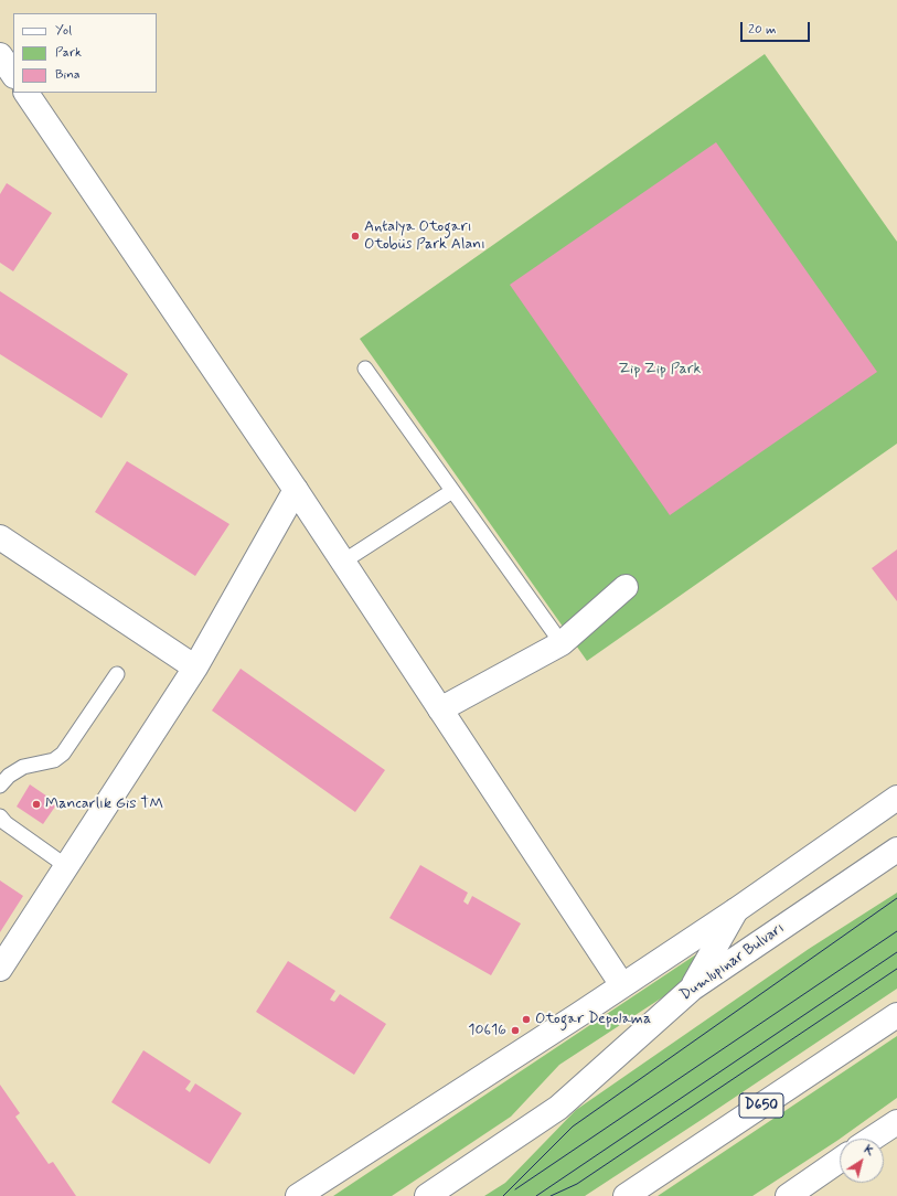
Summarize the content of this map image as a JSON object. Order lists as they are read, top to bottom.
{
  "streets": {
    "main road": ["Dumlupınar Bulvarı", "D650"]
  },
  "parks": ["Zip Zip Park"],
  "places": [
    "Antalya Otogarı Otobüs Park Alanı",
    "Mancarlık Gis TM",
    "Otogar Depolama",
    "10616"
  ],
  "legend": ["Yol", "Park", "Bina"],
  "scale_bar": "20 m",
  "north": "top right"
}
